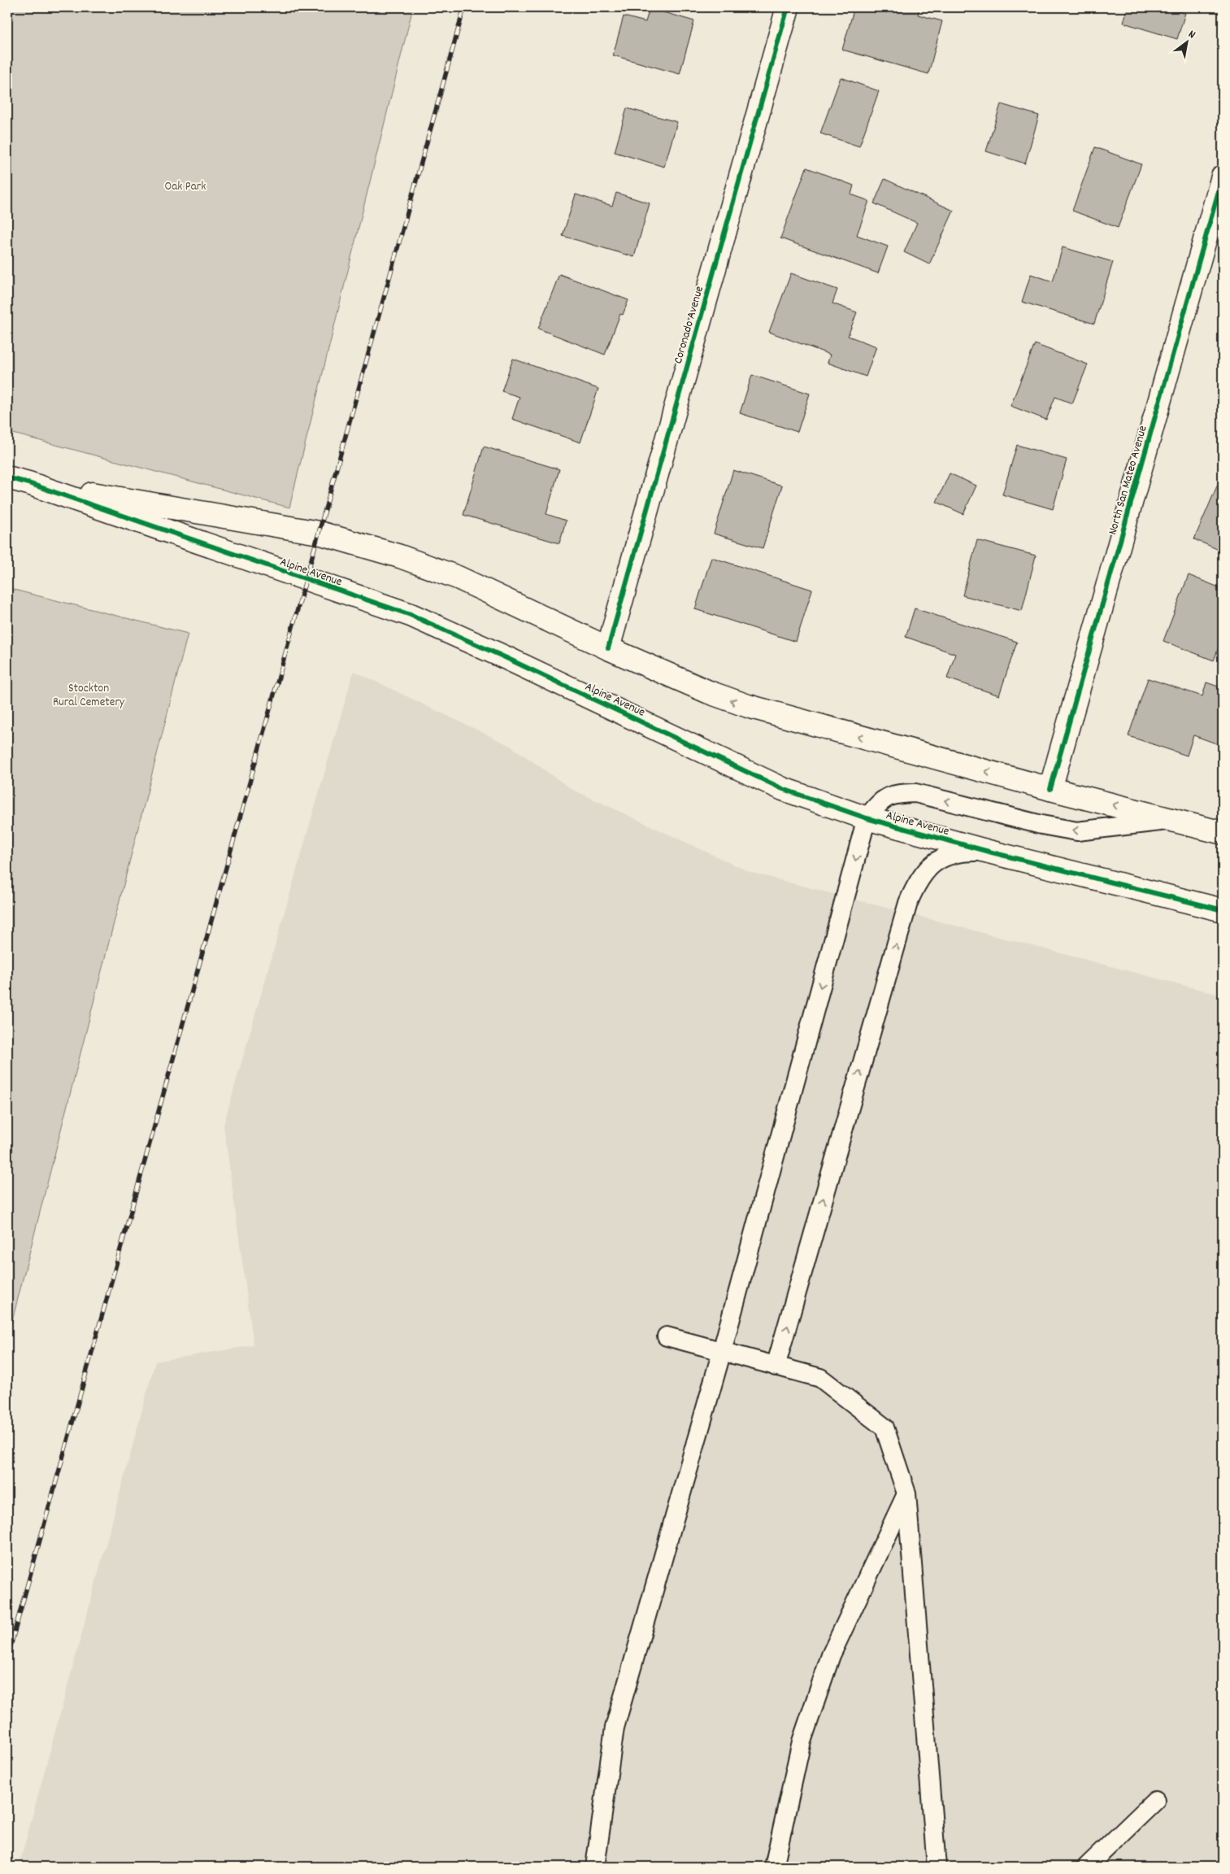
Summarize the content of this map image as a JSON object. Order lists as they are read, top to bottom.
{
  "streets": {
    "street": ["Coronado Avenue", "North San Mateo Avenue", "Alpine Avenue"]
  },
  "crossings": [
    ["Coronado Avenue", "Alpine Avenue"],
    ["North San Mateo Avenue", "Alpine Avenue"]
  ],
  "parks": ["Oak Park", "Stockton Rural Cemetery"],
  "north": "top right"
}
